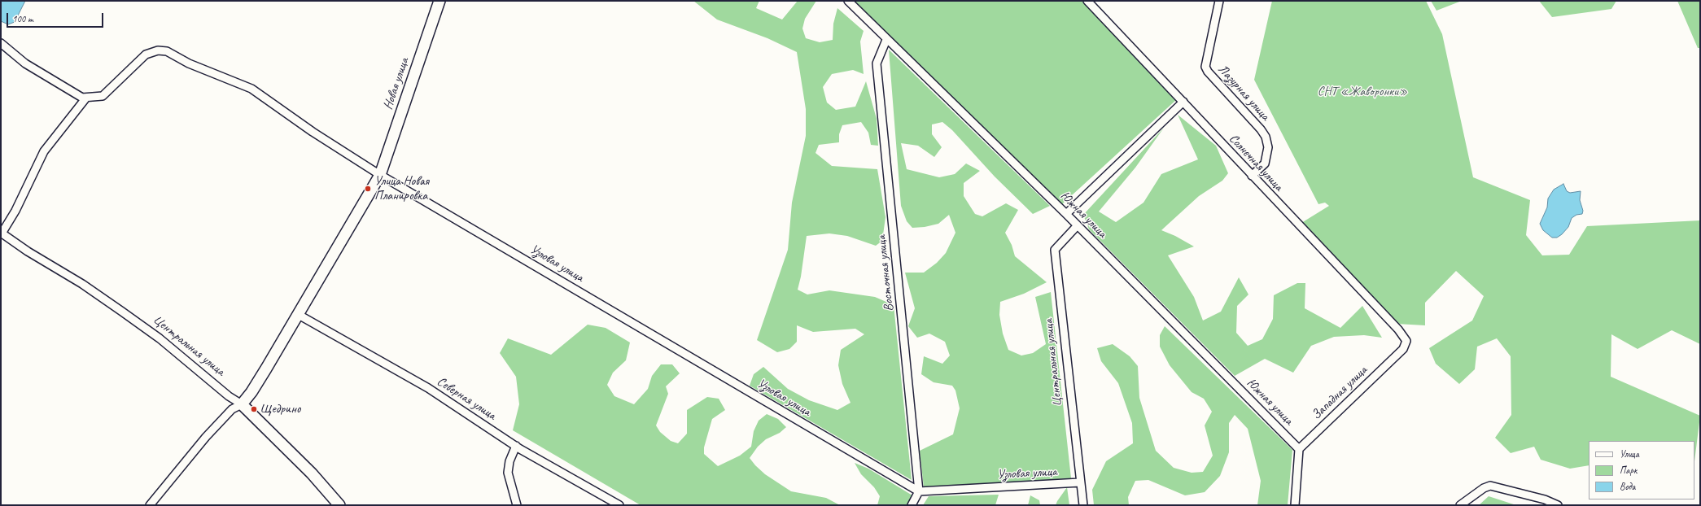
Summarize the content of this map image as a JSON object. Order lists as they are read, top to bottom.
{
  "streets": {
    "street": [
      "Новая улица",
      "Лазурная улица",
      "Солнечная улица",
      "Южная улица",
      "Узловая улица",
      "Восточная улица",
      "Центральная улица",
      "Западная улица",
      "Северная улица"
    ]
  },
  "crossings": [
    ["Новая улица", "Узловая улица"],
    ["Новая улица", "Центральная улица"],
    ["Новая улица", "Северная улица"],
    ["Лазурная улица", "Солнечная улица"],
    ["Солнечная улица", "Западная улица"],
    ["Южная улица", "Восточная улица"],
    ["Южная улица", "Центральная улица"],
    ["Южная улица", "Западная улица"],
    ["Узловая улица", "Восточная улица"],
    ["Узловая улица", "Центральная улица"]
  ],
  "parks": ["СНТ «Жаворонки»"],
  "places": ["Улица Новая Планировка", "Щедрино"],
  "legend": ["Улица", "Парк", "Вода"],
  "scale_bar": "100 m"
}
